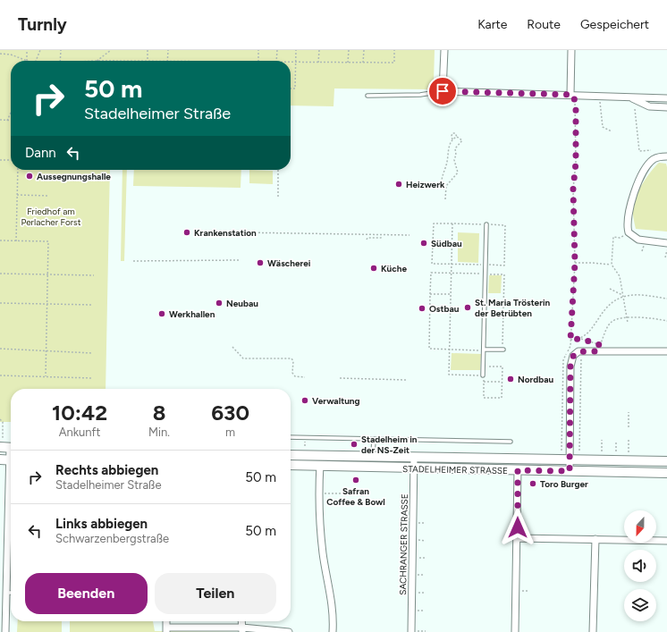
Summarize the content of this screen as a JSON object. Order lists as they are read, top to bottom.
{
  "streets": {
    "main road": ["STADELHEIMER STRASSE"],
    "street": ["SACHRANGER STRASSE"]
  },
  "crossings": [
    ["STADELHEIMER STRASSE", "SACHRANGER STRASSE"]
  ],
  "parks": ["Friedhof am Perlacher Forst"],
  "places": [
    "Aussegnungshalle",
    "Heizwerk",
    "Krankenstation",
    "Südbau",
    "Wäscherei",
    "Küche",
    "Neubau",
    "St. Maria Trösterin der Betrübten",
    "Ostbau",
    "Werkhallen",
    "Nordbau",
    "Verwaltung",
    "Stadelheim in der NS-Zeit",
    "Safran Coffee & Bowl",
    "Toro Burger"
  ],
  "north": "bottom",
  "page": {
    "header": "Turnly",
    "nav": ["Karte", "Route", "Gespeichert"],
    "turn": ["50 m", "Stadelheimer Straße"],
    "then": "Dann",
    "eta": [
      "10:42",
      "Ankunft",
      "8",
      "Min.",
      "630",
      "m"
    ],
    "list": [
      {
        "name": "Rechts abbiegen",
        "note": "Stadelheimer Straße",
        "value": "50 m"
      },
      {
        "name": "Links abbiegen",
        "note": "Schwarzenbergstraße",
        "value": "50 m"
      }
    ],
    "buttons": ["Beenden", "Teilen"]
  }
}
